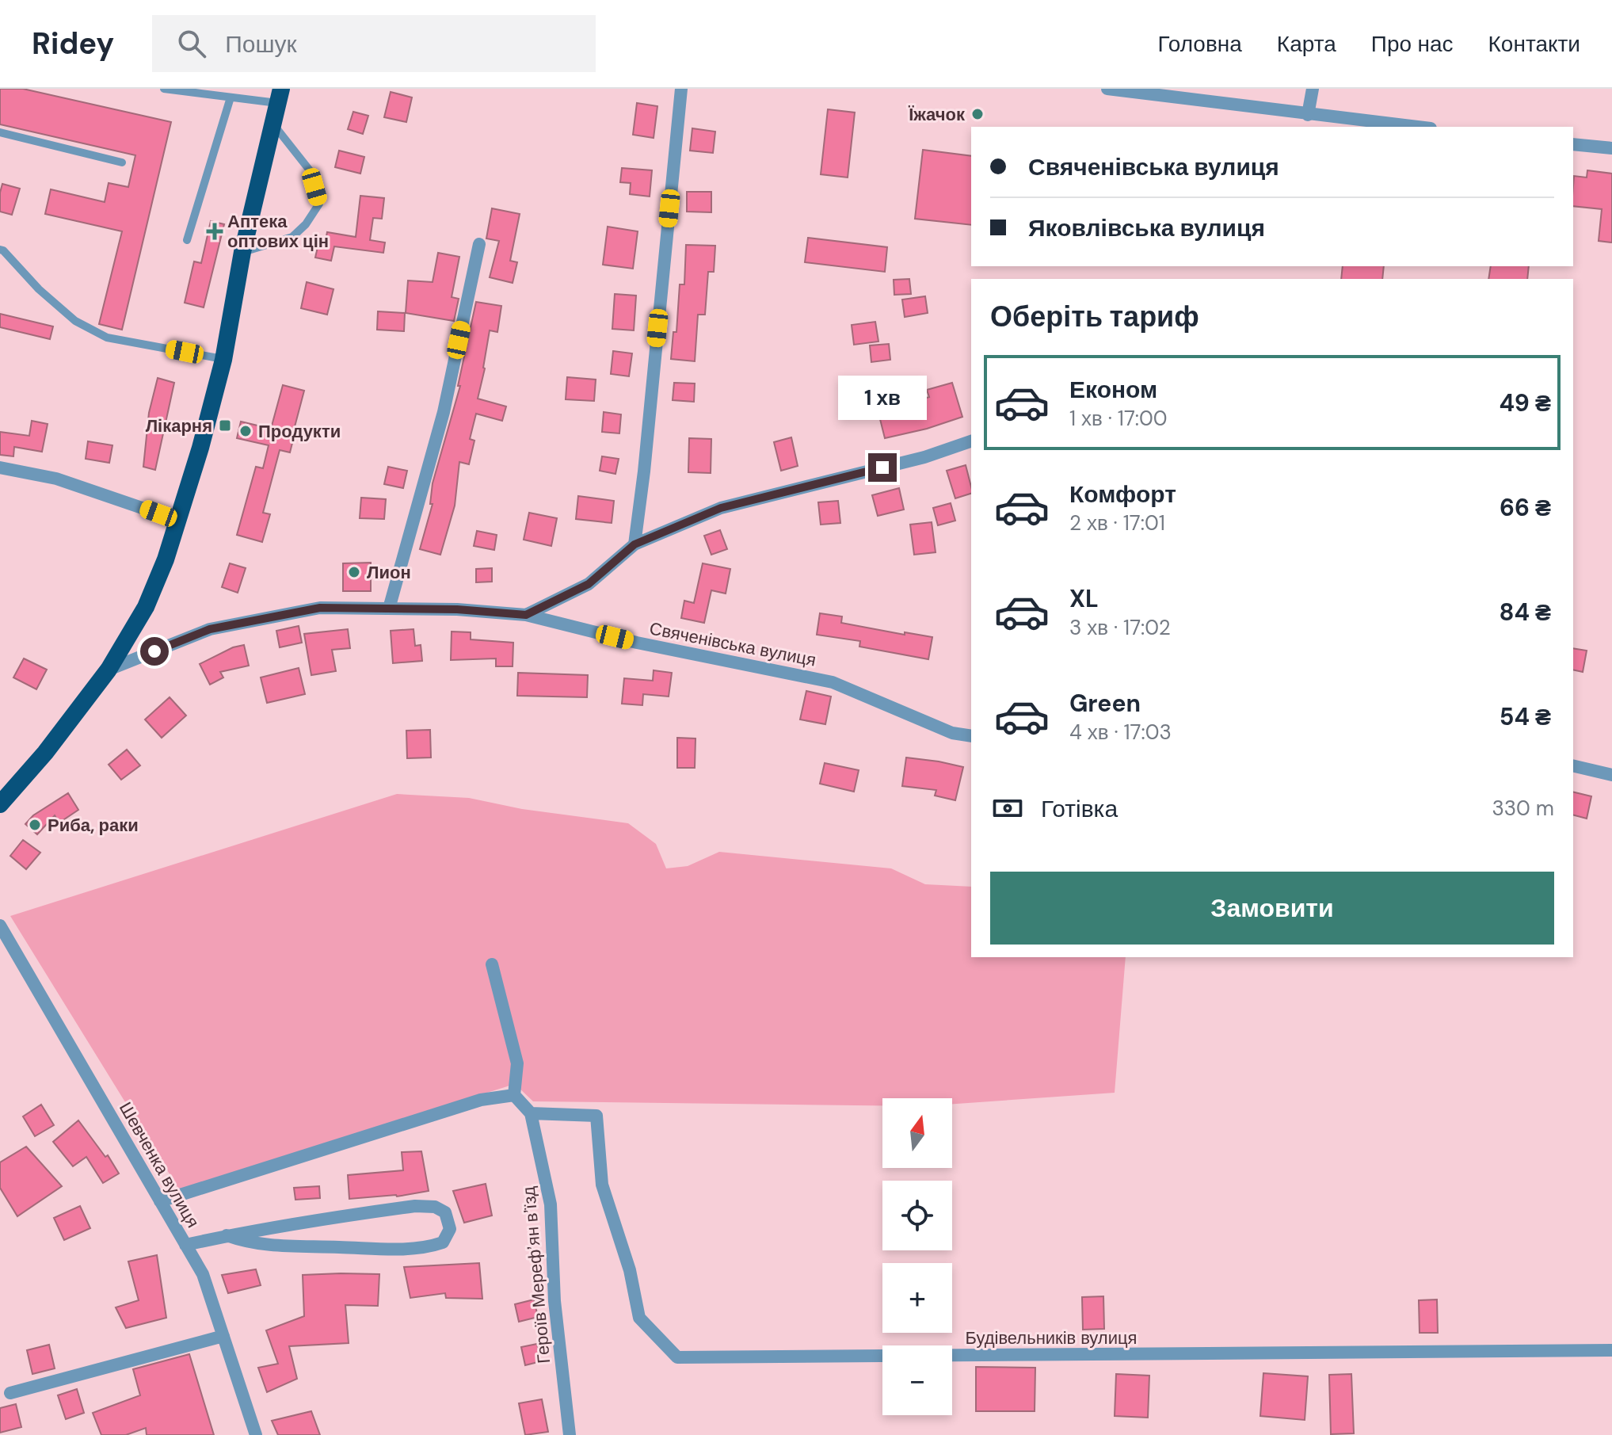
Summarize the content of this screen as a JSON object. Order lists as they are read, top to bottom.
{
  "streets": {
    "street": [
      "Свяченівська вулиця",
      "Шевченка вулиця",
      "Героїв Мерефʼян вʼїзд",
      "Будівельників вулиця"
    ]
  },
  "crossings": [
    ["Героїв Мерефʼян вʼїзд", "Будівельників вулиця"]
  ],
  "places": {
    "other": [
      "Їжачок",
      "Продукти",
      "Лион",
      "Риба, раки"
    ],
    "health": ["Аптека оптових цін"],
    "transit": ["Лікарня"]
  },
  "north": "top",
  "page": {
    "header": "Ridey",
    "search": "Пошук",
    "nav": [
      "Головна",
      "Карта",
      "Про нас",
      "Контакти"
    ],
    "banner": ["Свяченівська вулиця", "Яковлівська вулиця"],
    "heading": "Оберіть тариф",
    "list": [
      {
        "name": "Економ",
        "note": "1 хв · 17:00",
        "value": "49 ₴"
      },
      {
        "name": "Комфорт",
        "note": "2 хв · 17:01",
        "value": "66 ₴"
      },
      {
        "name": "XL",
        "note": "3 хв · 17:02",
        "value": "84 ₴"
      },
      {
        "name": "Green",
        "note": "4 хв · 17:03",
        "value": "54 ₴"
      }
    ],
    "bubble": "1 хв",
    "pay": ["Готівка", "330 m"],
    "buttons": "Замовити",
    "map_buttons": ["+", "−"]
  }
}
